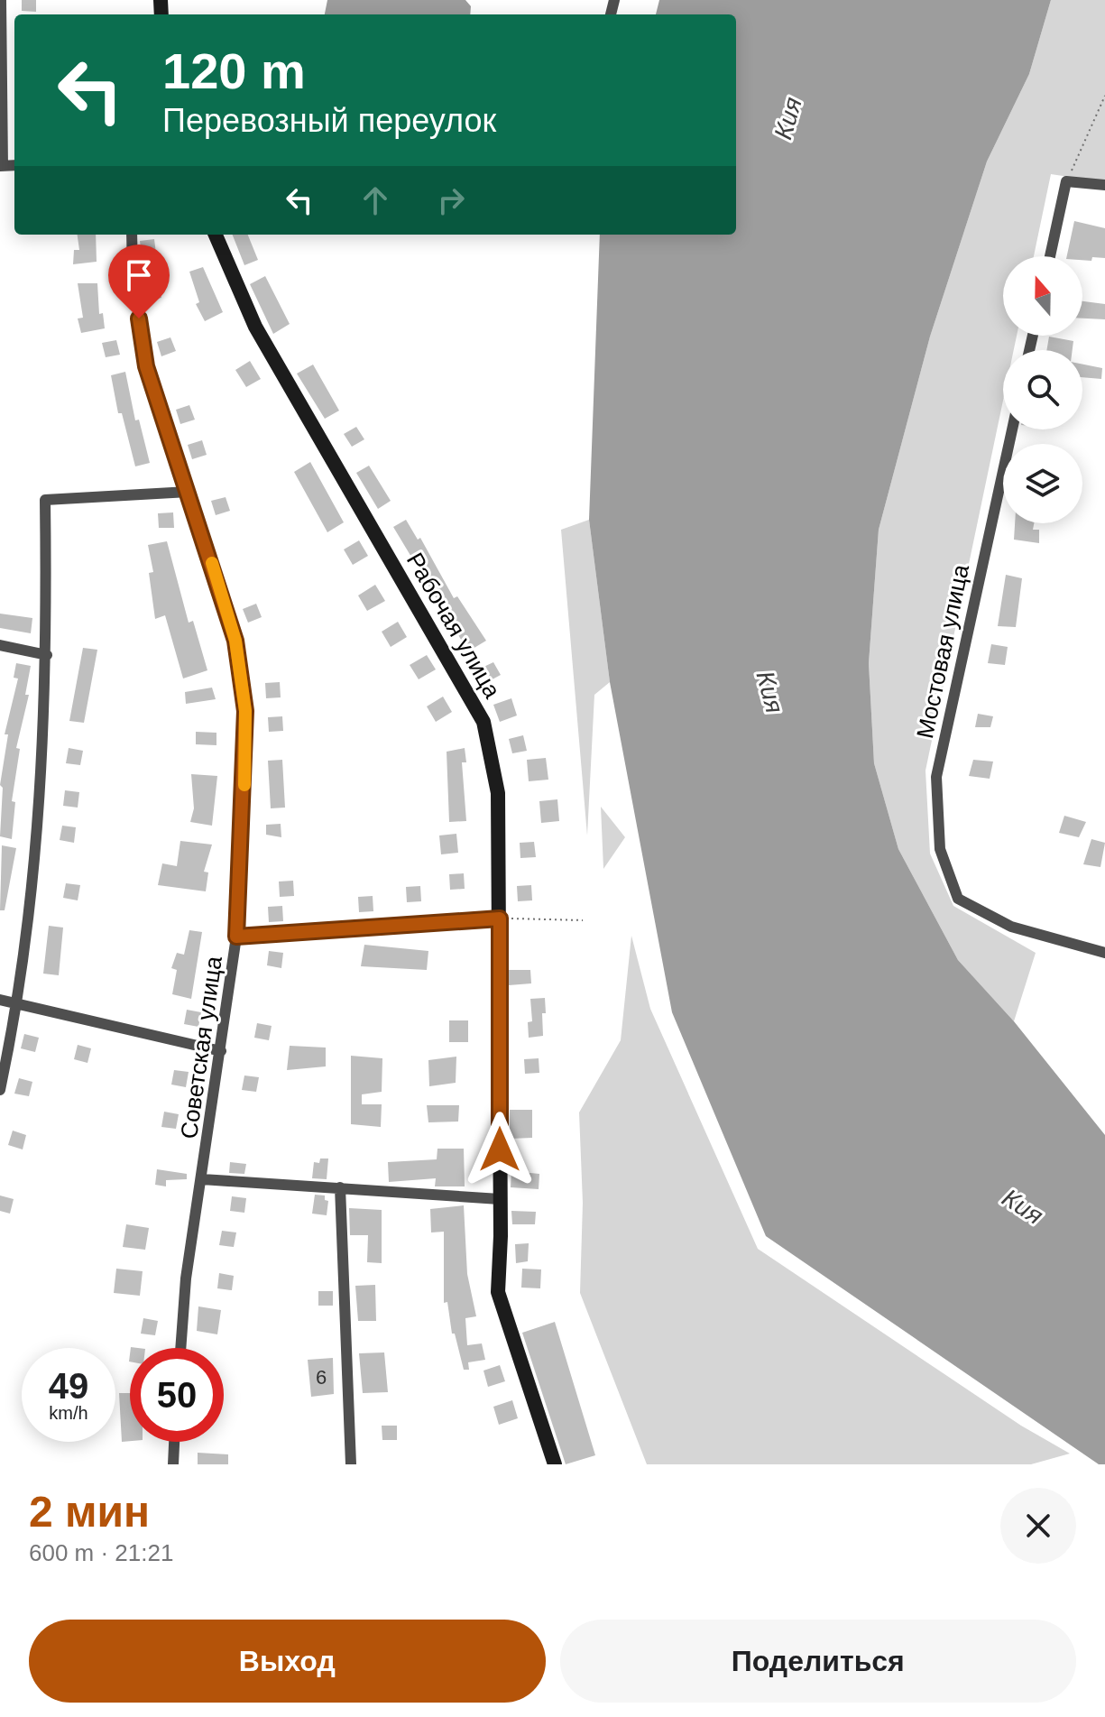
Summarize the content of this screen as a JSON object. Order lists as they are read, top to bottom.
{
  "streets": {
    "main road": ["Рабочая улица"],
    "street": ["Мостовая улица", "Советская улица"]
  },
  "water": ["Кия"],
  "house_numbers": ["6"],
  "north": "top",
  "page": {
    "turn": ["120 m", "Перевозный переулок"],
    "speed": "49 km/h",
    "limit": "50",
    "heading": ["2 мин", "600 m · 21:21"],
    "buttons": ["Выход", "Поделиться"]
  }
}
